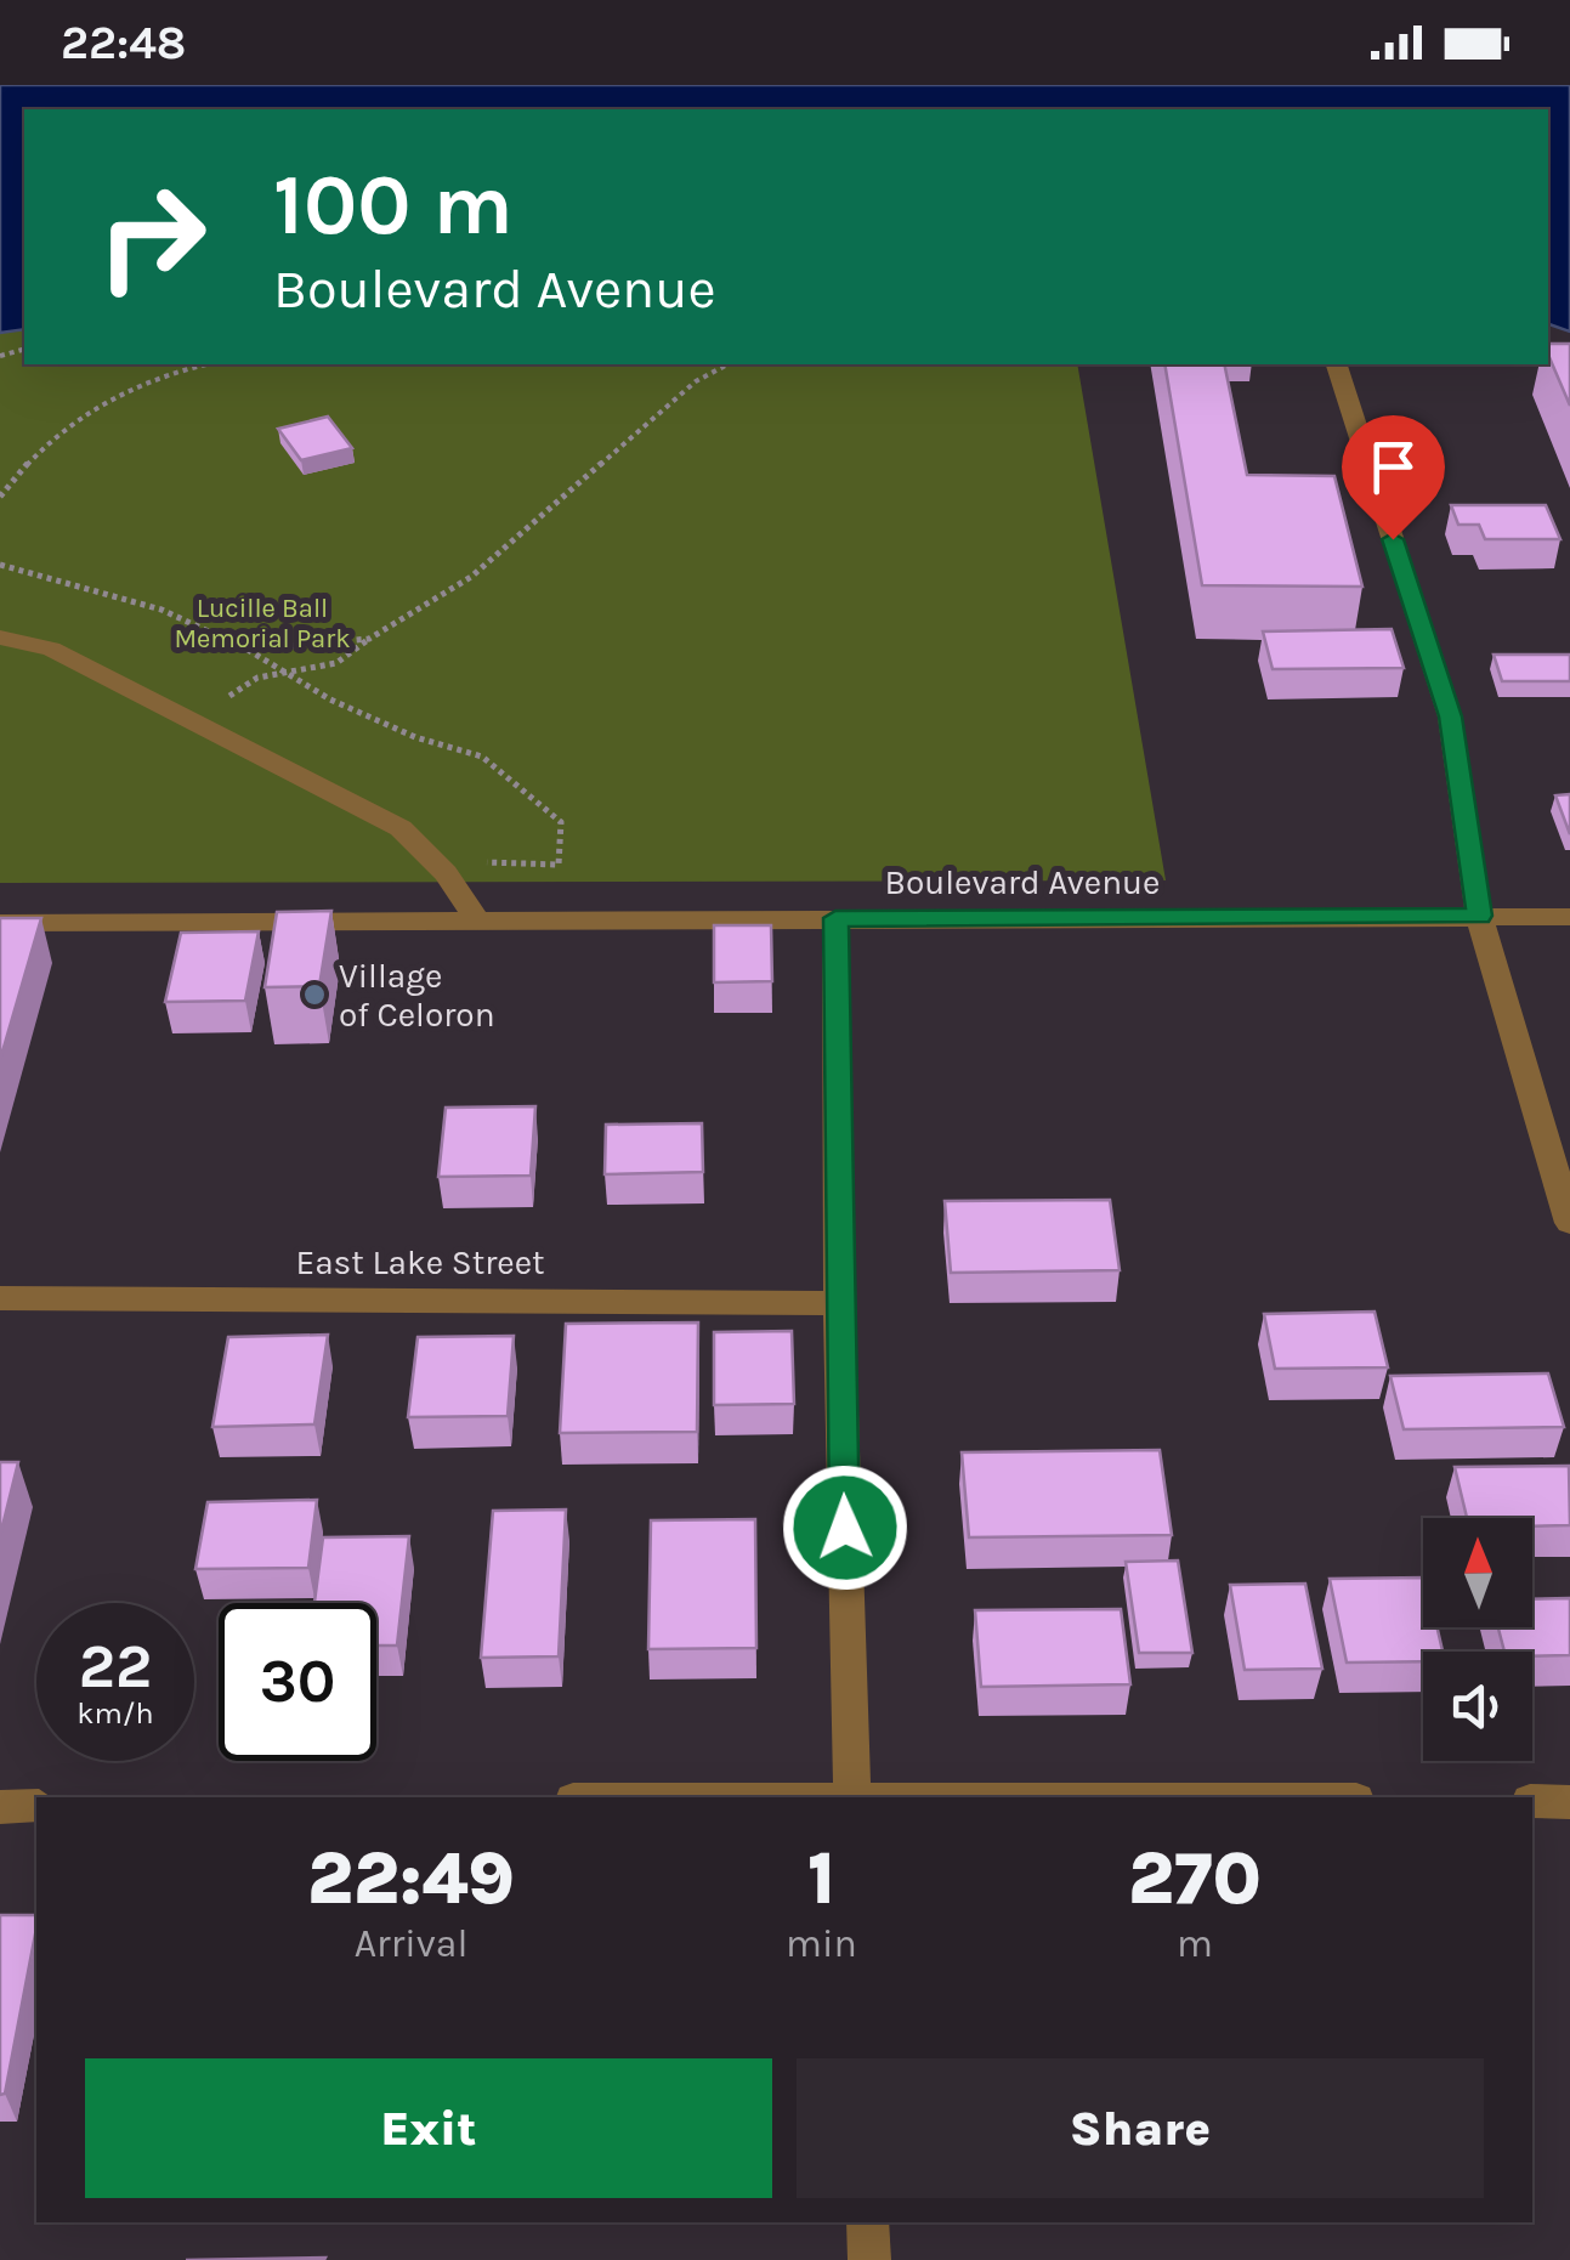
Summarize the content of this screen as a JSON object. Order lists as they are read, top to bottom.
{
  "streets": {
    "street": ["Boulevard Avenue", "East Lake Street"]
  },
  "parks": ["Lucille Ball Memorial Park"],
  "places": ["Village of Celoron"],
  "north": "top",
  "page": {
    "status": "22:48",
    "turn": ["100 m", "Boulevard Avenue"],
    "speed": "22 km/h",
    "limit": "30",
    "eta": [
      "22:49",
      "Arrival",
      "1",
      "min",
      "270",
      "m"
    ],
    "buttons": ["Exit", "Share"]
  }
}
